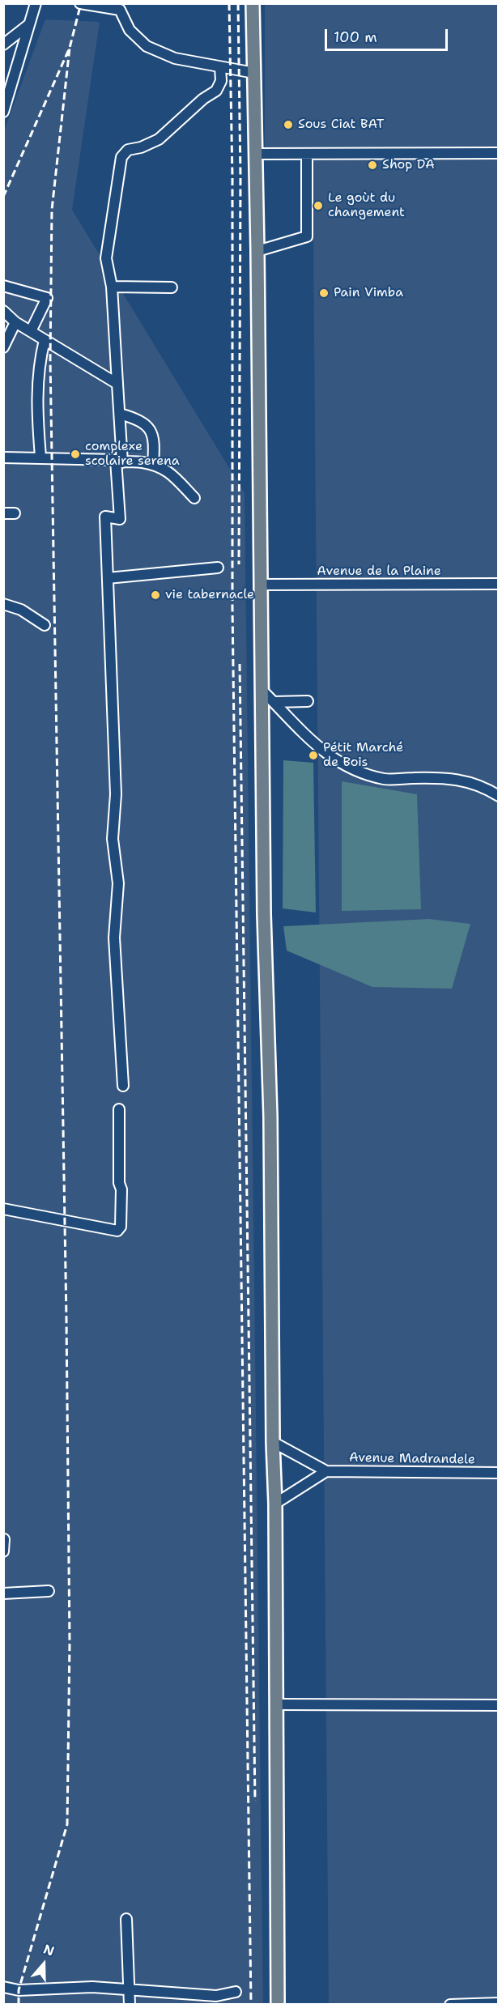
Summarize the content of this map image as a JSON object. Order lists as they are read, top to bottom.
{
  "streets": {
    "street": ["Avenue de la Plaine", "Avenue Madrandele"]
  },
  "places": [
    "Sous Ciat BAT",
    "Shop DA",
    "Le goùt du changement",
    "Pain Vimba",
    "complexe scolaire serena",
    "vie tabernacle",
    "Pétit Marché de Bois"
  ],
  "scale_bar": "100 m",
  "north": "top"
}
